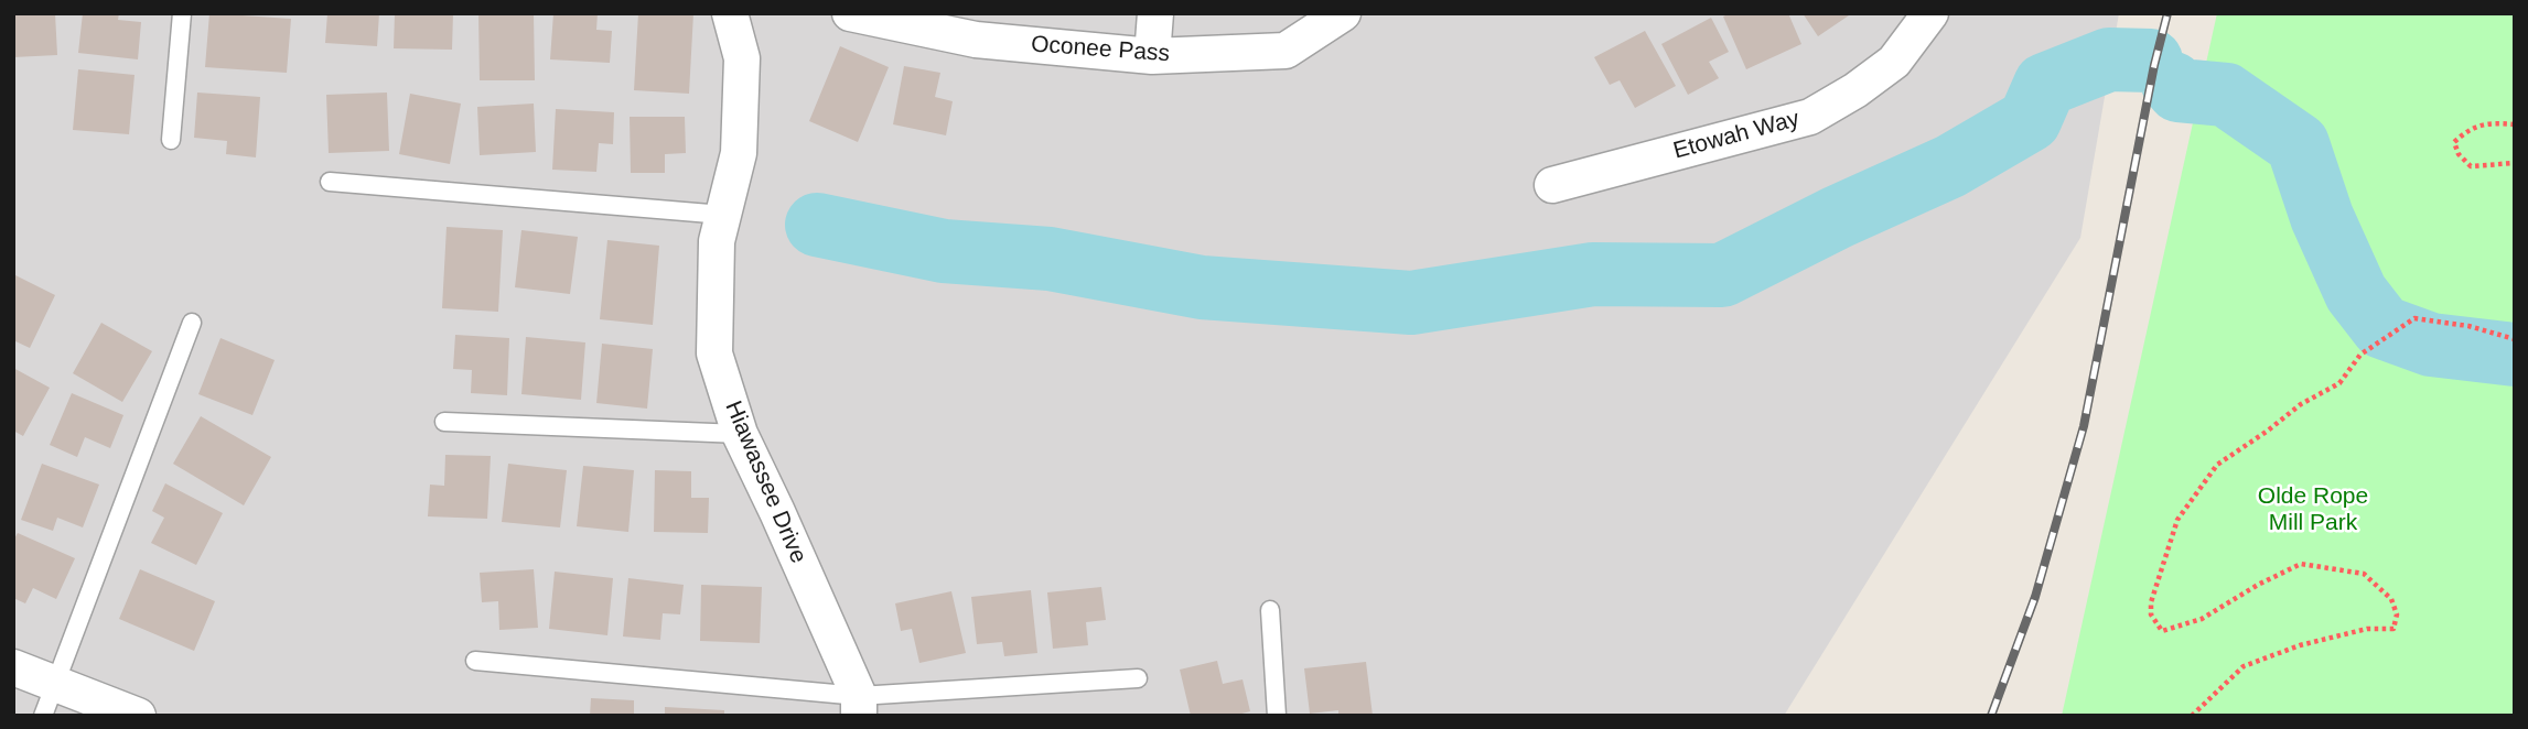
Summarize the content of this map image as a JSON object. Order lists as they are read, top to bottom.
{
  "streets": {
    "street": ["Oconee Pass", "Etowah Way", "Hiawassee Drive"]
  },
  "parks": ["Olde Rope Mill Park"]
}
